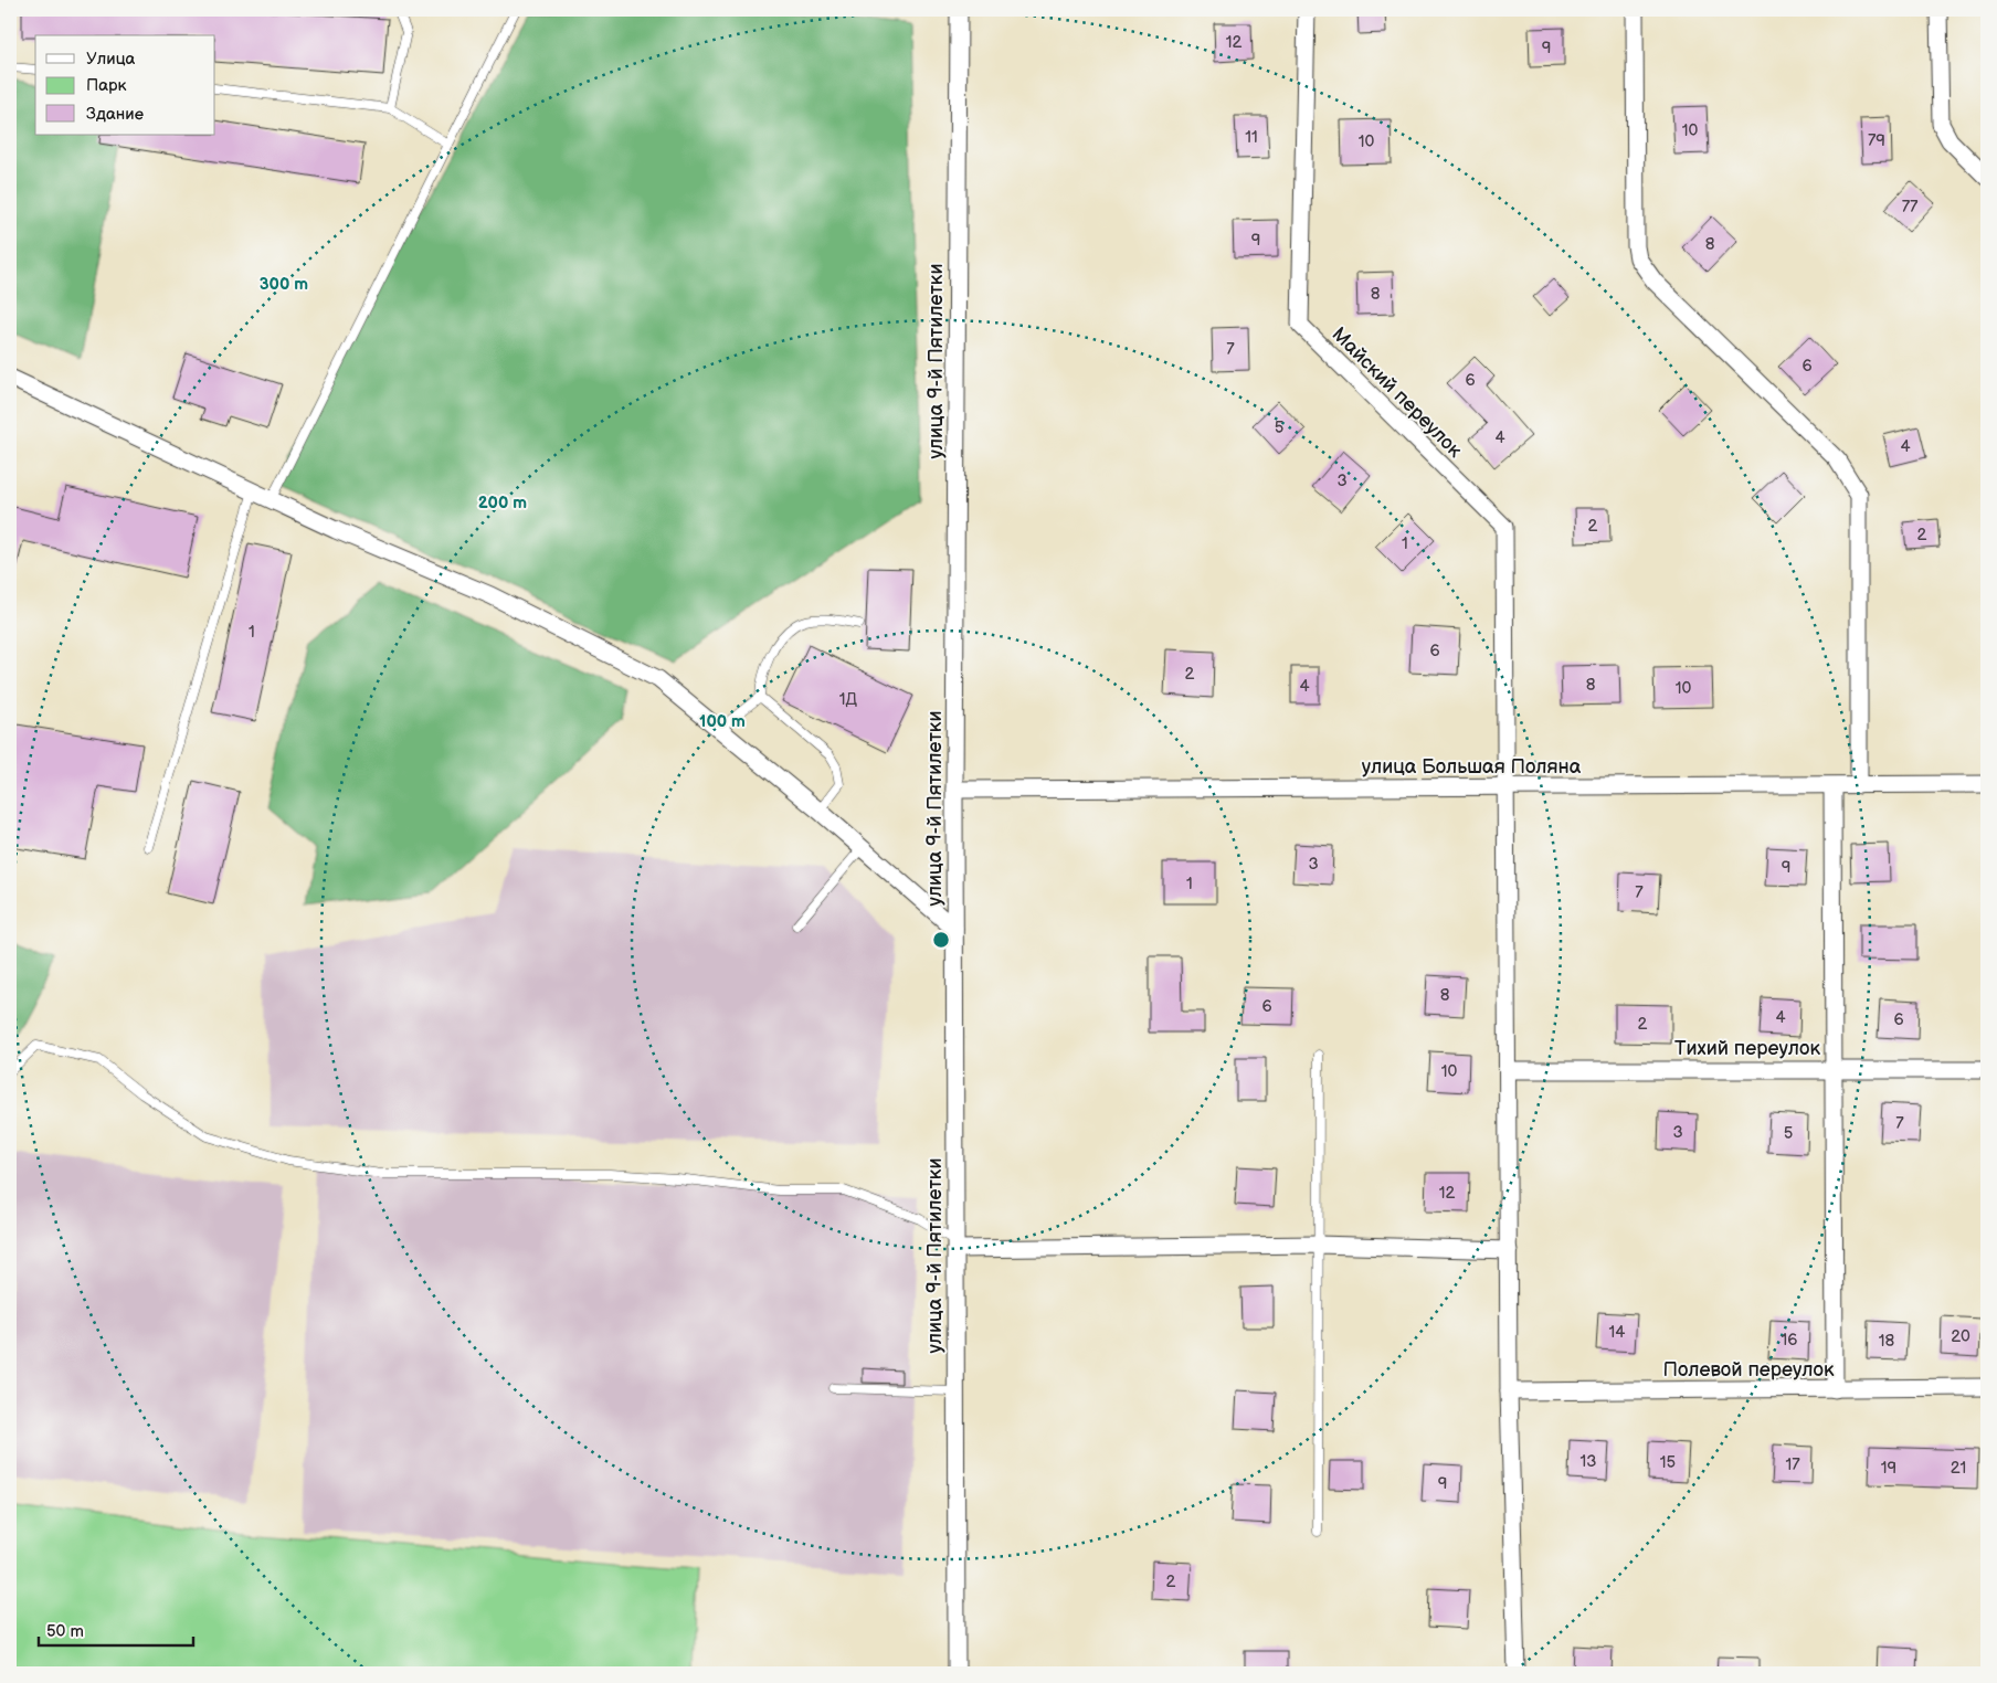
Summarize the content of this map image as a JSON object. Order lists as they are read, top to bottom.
{
  "streets": {
    "street": [
      "улица 9-й Пятилетки",
      "Майский переулок",
      "улица Большая Поляна",
      "Тихий переулок",
      "Полевой переулок"
    ]
  },
  "crossings": [
    ["улица 9-й Пятилетки", "улица Большая Поляна"],
    ["Майский переулок", "улица Большая Поляна"],
    ["Майский переулок", "Тихий переулок"],
    ["Майский переулок", "Полевой переулок"]
  ],
  "house_numbers": [
    "12",
    "9",
    "10",
    "11",
    "79",
    "10",
    "77",
    "9",
    "8",
    "8",
    "7",
    "6",
    "6",
    "5",
    "4",
    "4",
    "3",
    "2",
    "2",
    "1",
    "1",
    "6",
    "2",
    "8",
    "4",
    "10",
    "1Д",
    "3",
    "9",
    "1",
    "7",
    "8",
    "6",
    "4",
    "6",
    "2",
    "10",
    "7",
    "3",
    "5",
    "12",
    "14",
    "20",
    "16",
    "18",
    "13",
    "15",
    "17",
    "19",
    "21",
    "9",
    "2"
  ],
  "legend": ["Улица", "Парк", "Здание"],
  "scale_bar": "50 m",
  "rings": ["300 m", "200 m", "100 m"]
}
